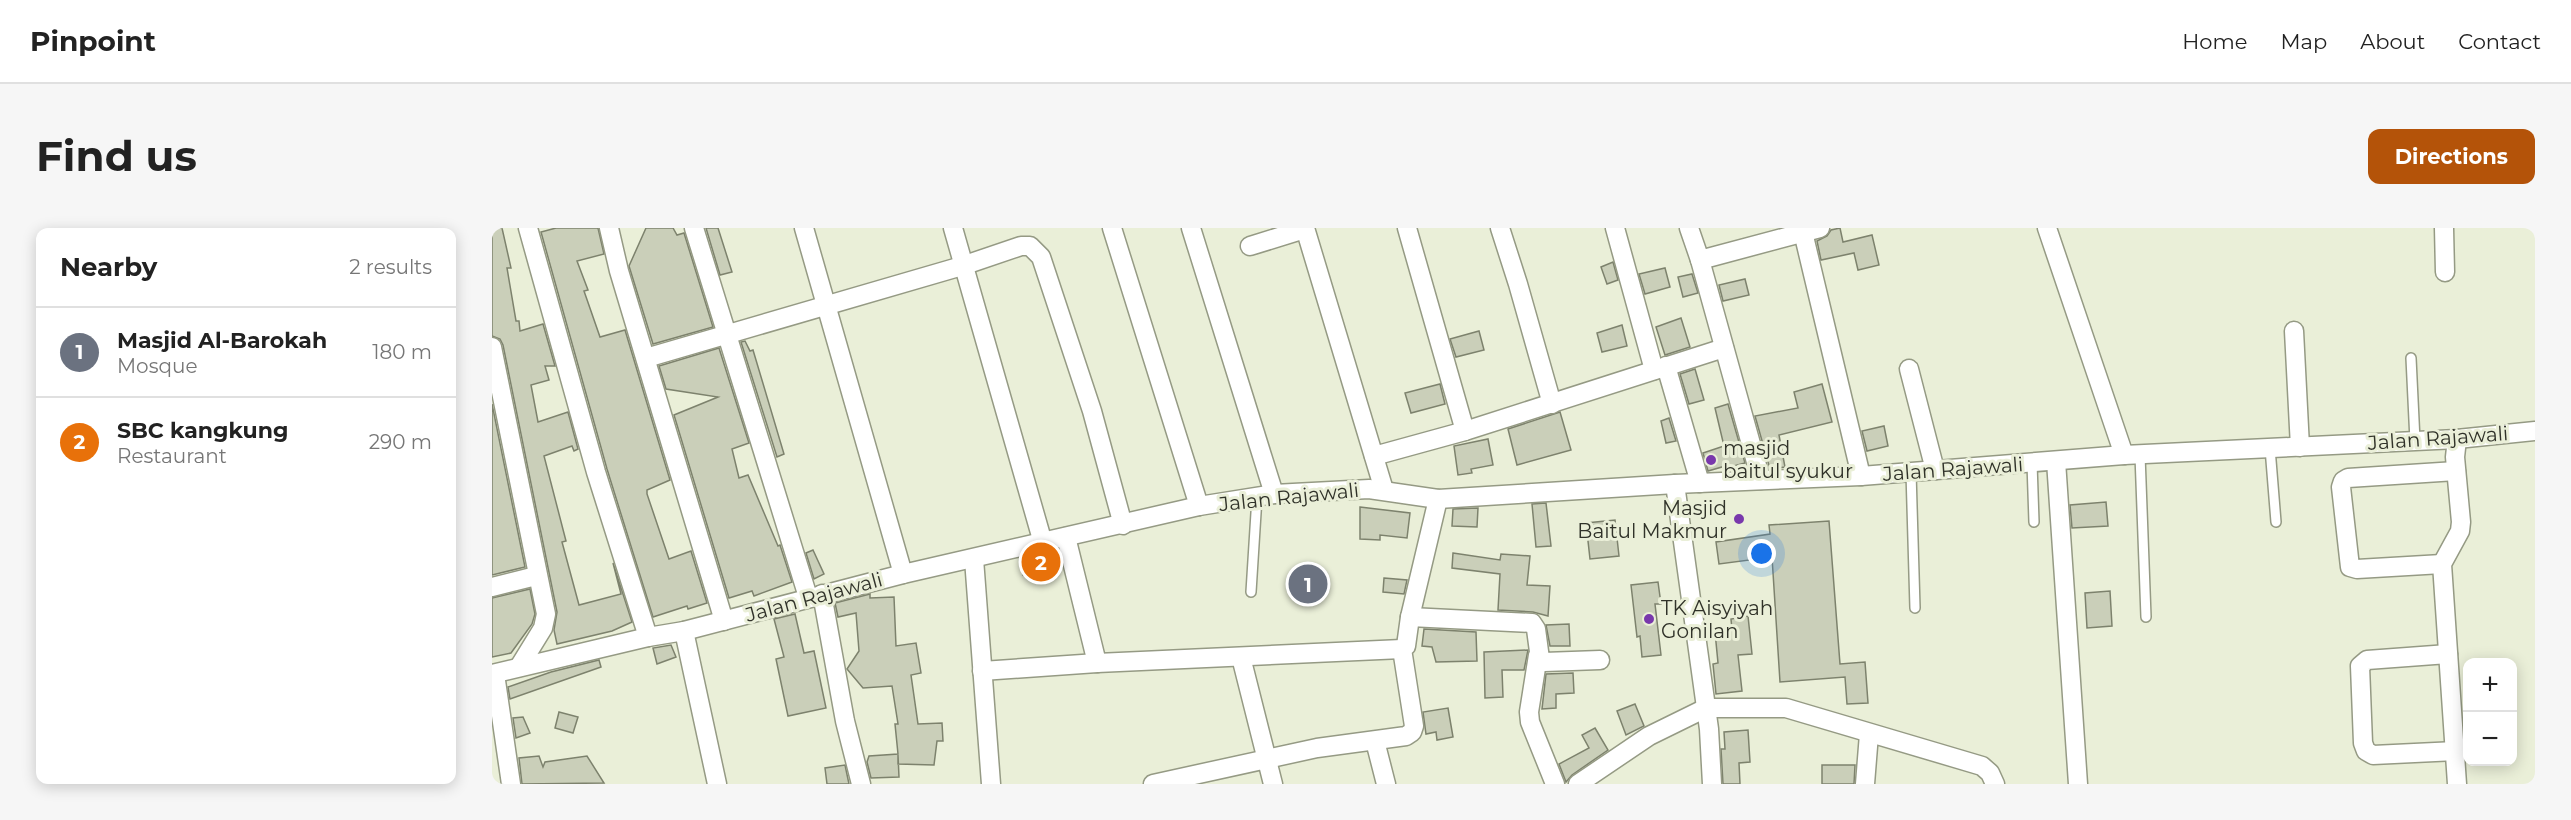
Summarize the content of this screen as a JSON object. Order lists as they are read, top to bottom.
{
  "streets": {
    "street": ["Jalan Rajawali"]
  },
  "places": ["masjid baitul syukur", "Masjid Baitul Makmur", "TK Aisyiyah Gonilan"],
  "page": {
    "header": "Pinpoint",
    "nav": [
      "Home",
      "Map",
      "About",
      "Contact"
    ],
    "buttons": "Directions",
    "title": "Find us",
    "heading": ["Nearby", "2 results"],
    "list": [
      {
        "mark": "1",
        "name": "Masjid Al-Barokah",
        "note": "Mosque",
        "value": "180 m"
      },
      {
        "mark": "2",
        "name": "SBC kangkung",
        "note": "Restaurant",
        "value": "290 m"
      }
    ],
    "pins": ["2", "1"],
    "map_buttons": ["+", "−"]
  }
}
